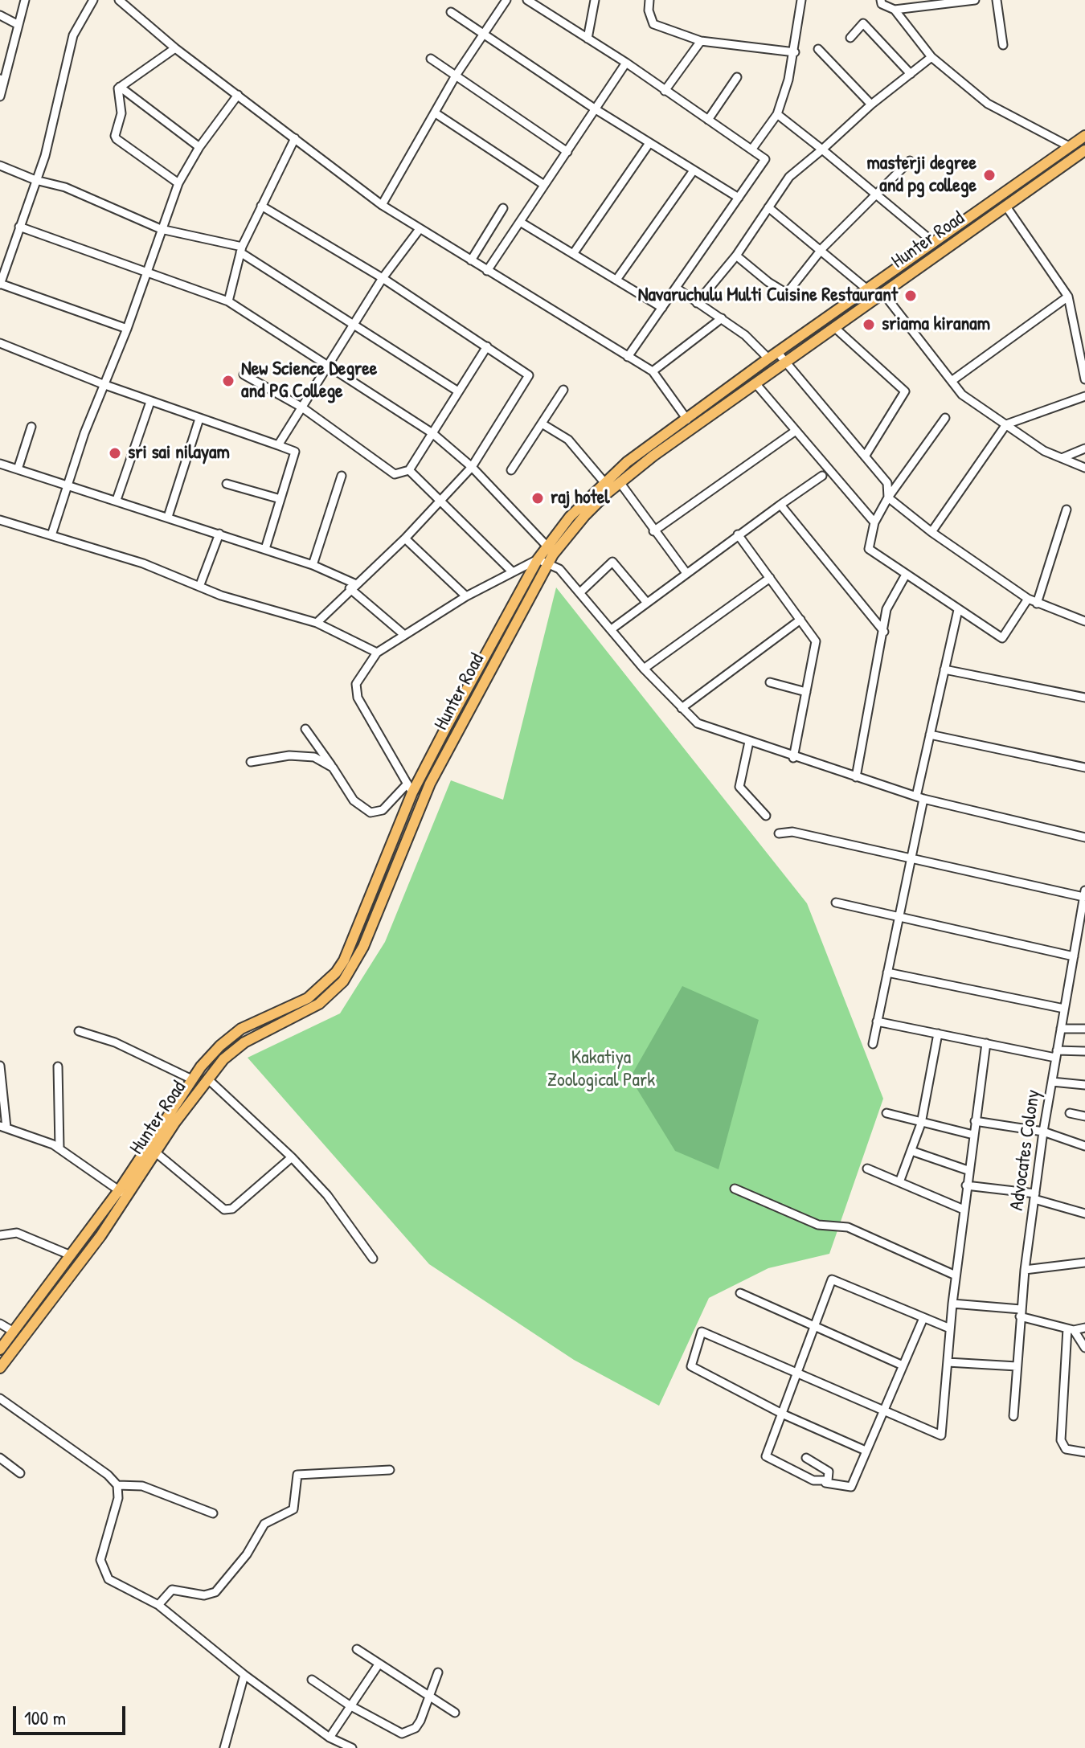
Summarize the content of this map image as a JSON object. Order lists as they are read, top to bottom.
{
  "streets": {
    "main road": ["Hunter Road"],
    "street": ["Advocates Colony"]
  },
  "parks": ["Kakatiya Zoological Park"],
  "places": [
    "masterji degree and pg college",
    "Navaruchulu Multi Cuisine Restaurant",
    "sriama kiranam",
    "New Science Degree and PG College",
    "sri sai nilayam",
    "raj hotel"
  ],
  "scale_bar": "100 m"
}
